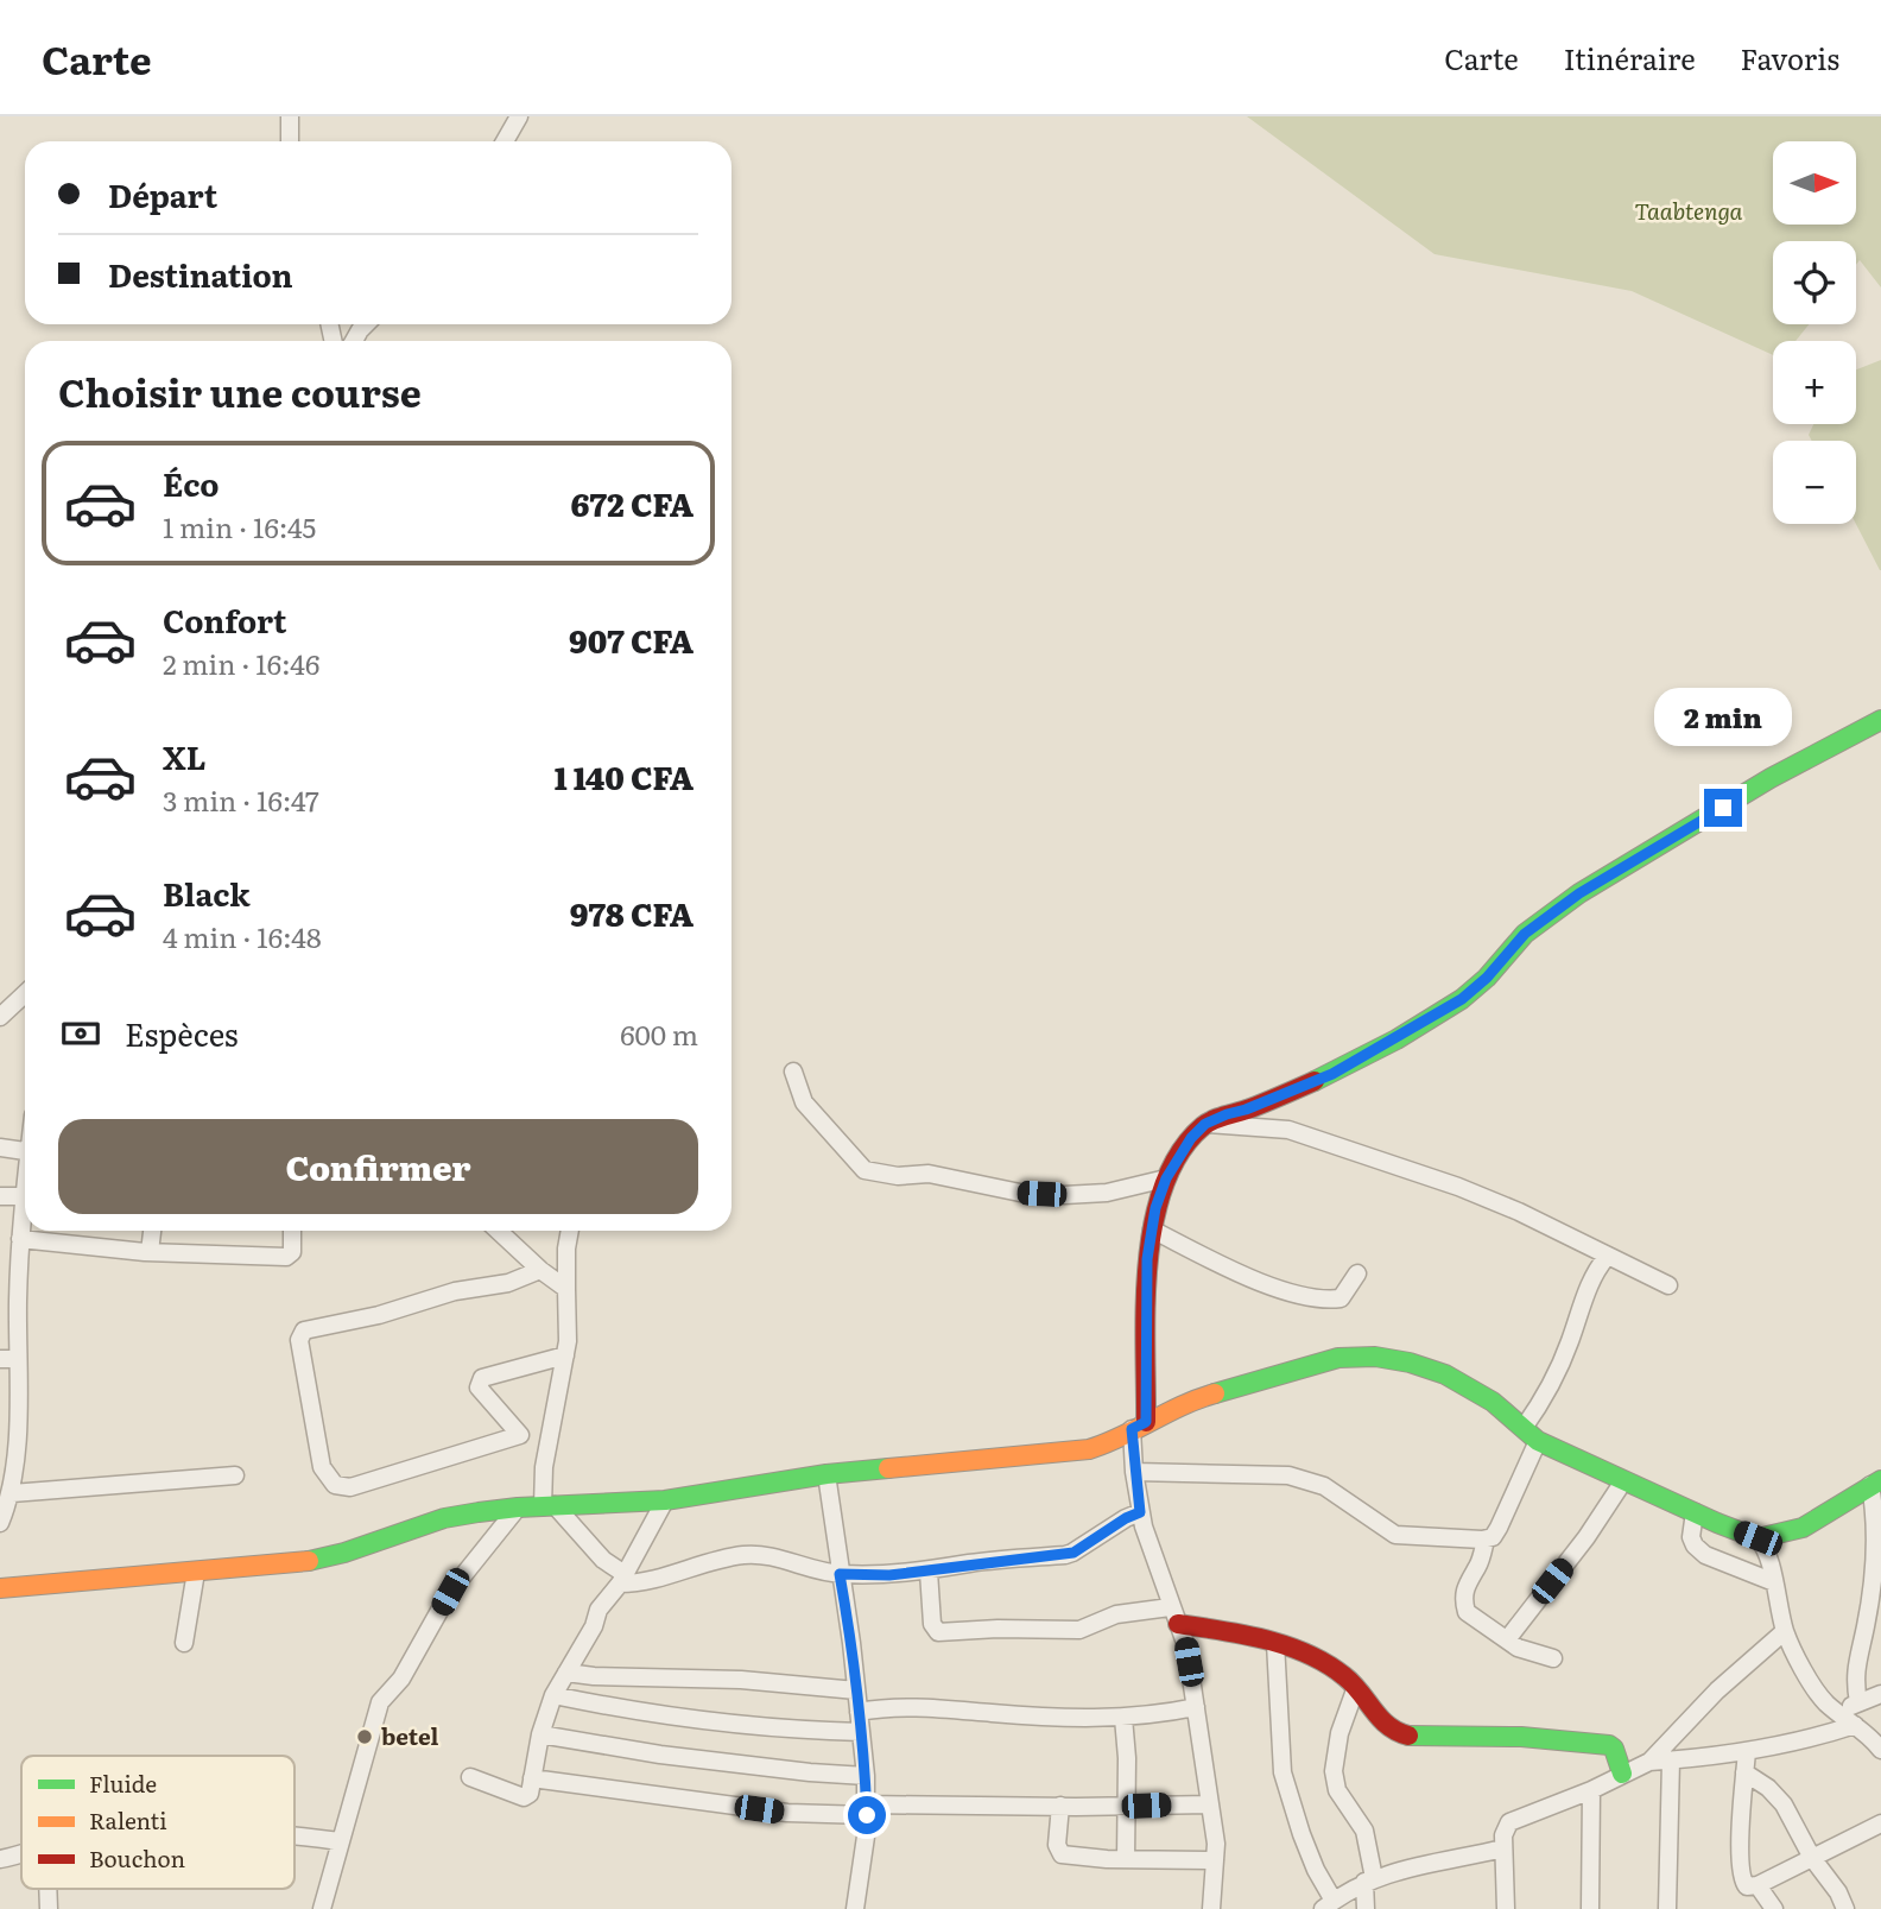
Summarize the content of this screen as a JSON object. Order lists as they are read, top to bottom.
{
  "parks": ["Taabtenga"],
  "places": ["betel"],
  "legend": ["Fluide", "Ralenti", "Bouchon"],
  "north": "right",
  "page": {
    "header": "Carte",
    "nav": ["Carte", "Itinéraire", "Favoris"],
    "map_buttons": ["+", "−"],
    "banner": ["Départ", "Destination"],
    "heading": "Choisir une course",
    "list": [
      {
        "name": "Éco",
        "note": "1 min · 16:45",
        "value": "672 CFA"
      },
      {
        "name": "Confort",
        "note": "2 min · 16:46",
        "value": "907 CFA"
      },
      {
        "name": "XL",
        "note": "3 min · 16:47",
        "value": "1 140 CFA"
      },
      {
        "name": "Black",
        "note": "4 min · 16:48",
        "value": "978 CFA"
      }
    ],
    "bubble": "2 min",
    "pay": ["Espèces", "600 m"],
    "buttons": "Confirmer"
  }
}
